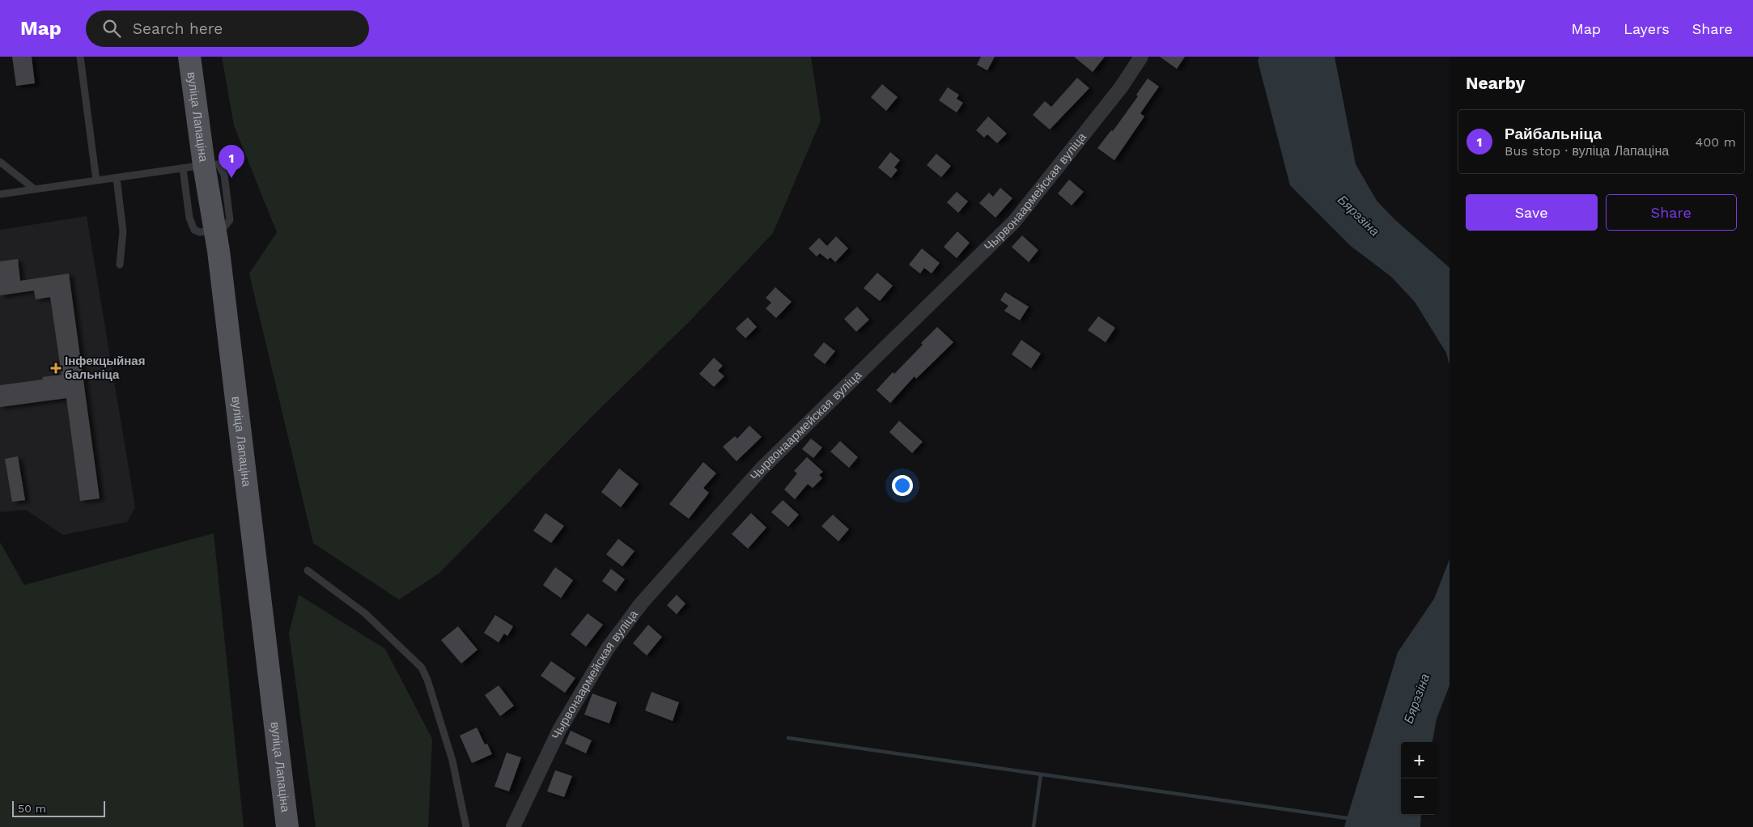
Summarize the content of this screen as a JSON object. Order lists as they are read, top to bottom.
{
  "streets": {
    "main road": ["вуліца Лапаціна"],
    "street": ["Чырвонаармейская вуліца"]
  },
  "water": ["Бярэзіна"],
  "places": {
    "health": ["Інфекцыйная бальніца"]
  },
  "scale_bar": "50 m",
  "page": {
    "header": "Map",
    "search": "Search here",
    "nav": ["Map", "Layers", "Share"],
    "heading": "Nearby",
    "list": [
      {
        "mark": "1",
        "name": "Райбальніца",
        "note": "Bus stop · вуліца Лапаціна",
        "value": "400 m"
      }
    ],
    "pins": "1",
    "buttons": ["Save", "Share"],
    "map_buttons": ["+", "−"],
    "scale": "50 m"
  }
}
